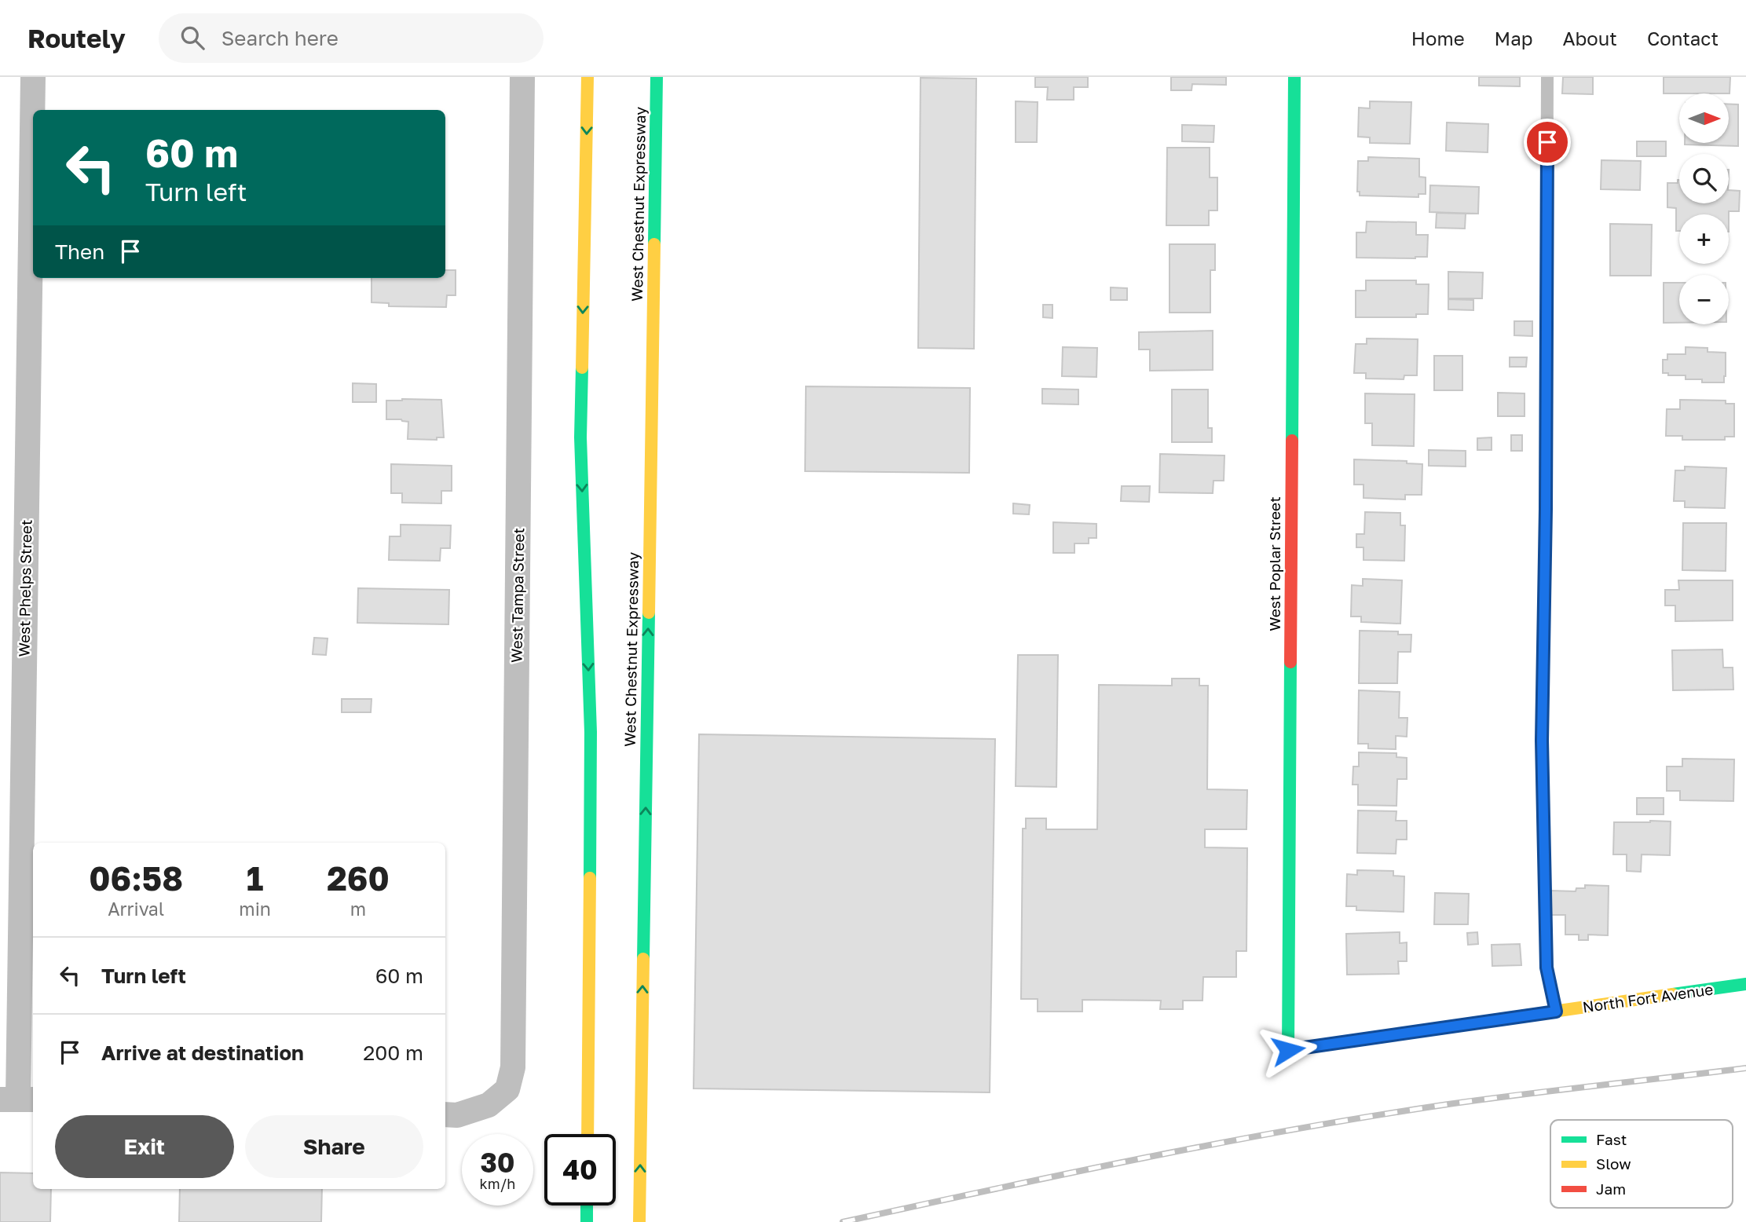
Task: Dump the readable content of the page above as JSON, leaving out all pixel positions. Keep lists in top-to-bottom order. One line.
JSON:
{"streets":{"main road":["West Chestnut Expressway","West Poplar Street","North Fort Avenue"],"street":["West Phelps Street","West Tampa Street"]},"crossings":[["West Poplar Street","North Fort Avenue"]],"legend":["Fast","Slow","Jam"],"north":"right","page":{"header":"Routely","search":"Search here","nav":["Home","Map","About","Contact"],"map_buttons":["+","−"],"turn":["60 m","Turn left"],"then":"Then","eta":["06:58","Arrival","1","min","260","m"],"list":[{"name":"Turn left","value":"60 m"},{"name":"Arrive at destination","value":"200 m"}],"buttons":["Exit","Share"],"speed":"30 km/h","limit":"40"}}
